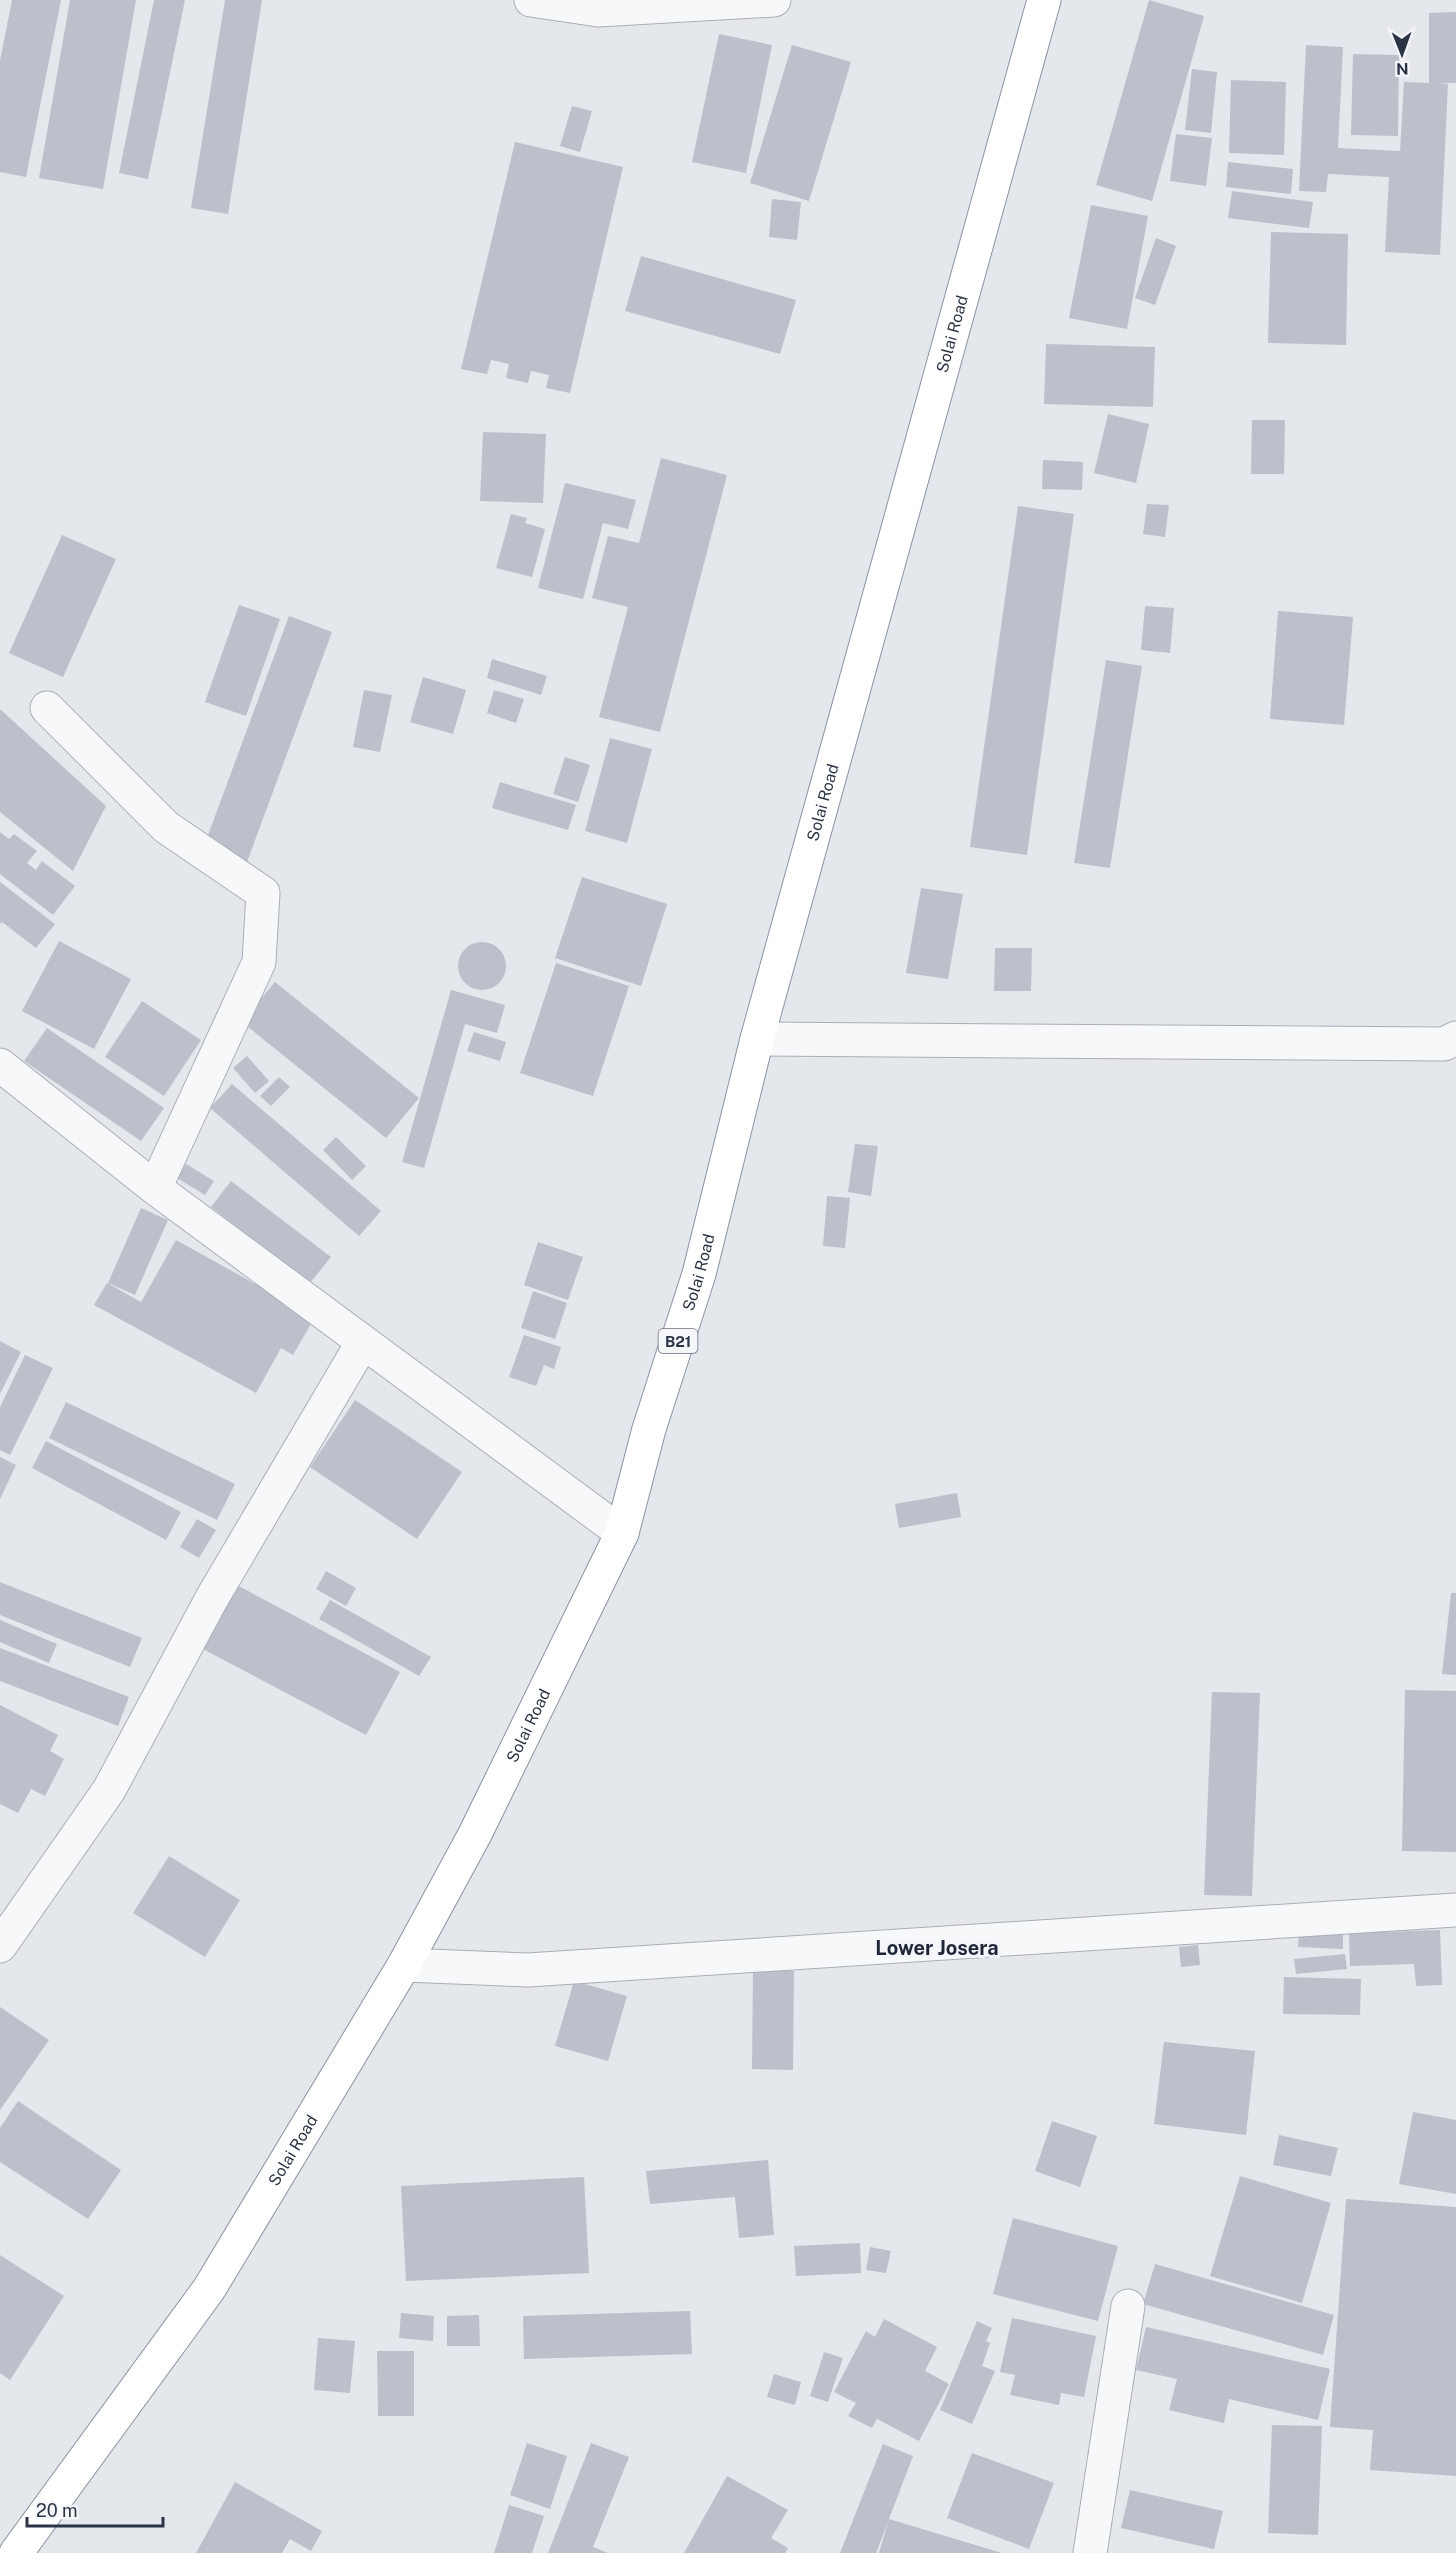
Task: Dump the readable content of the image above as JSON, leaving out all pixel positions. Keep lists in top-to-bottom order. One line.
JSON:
{"streets":{"highway":["Solai Road","B21"]},"districts":["Lower Josera"],"scale_bar":"20 m","north":"bottom"}
